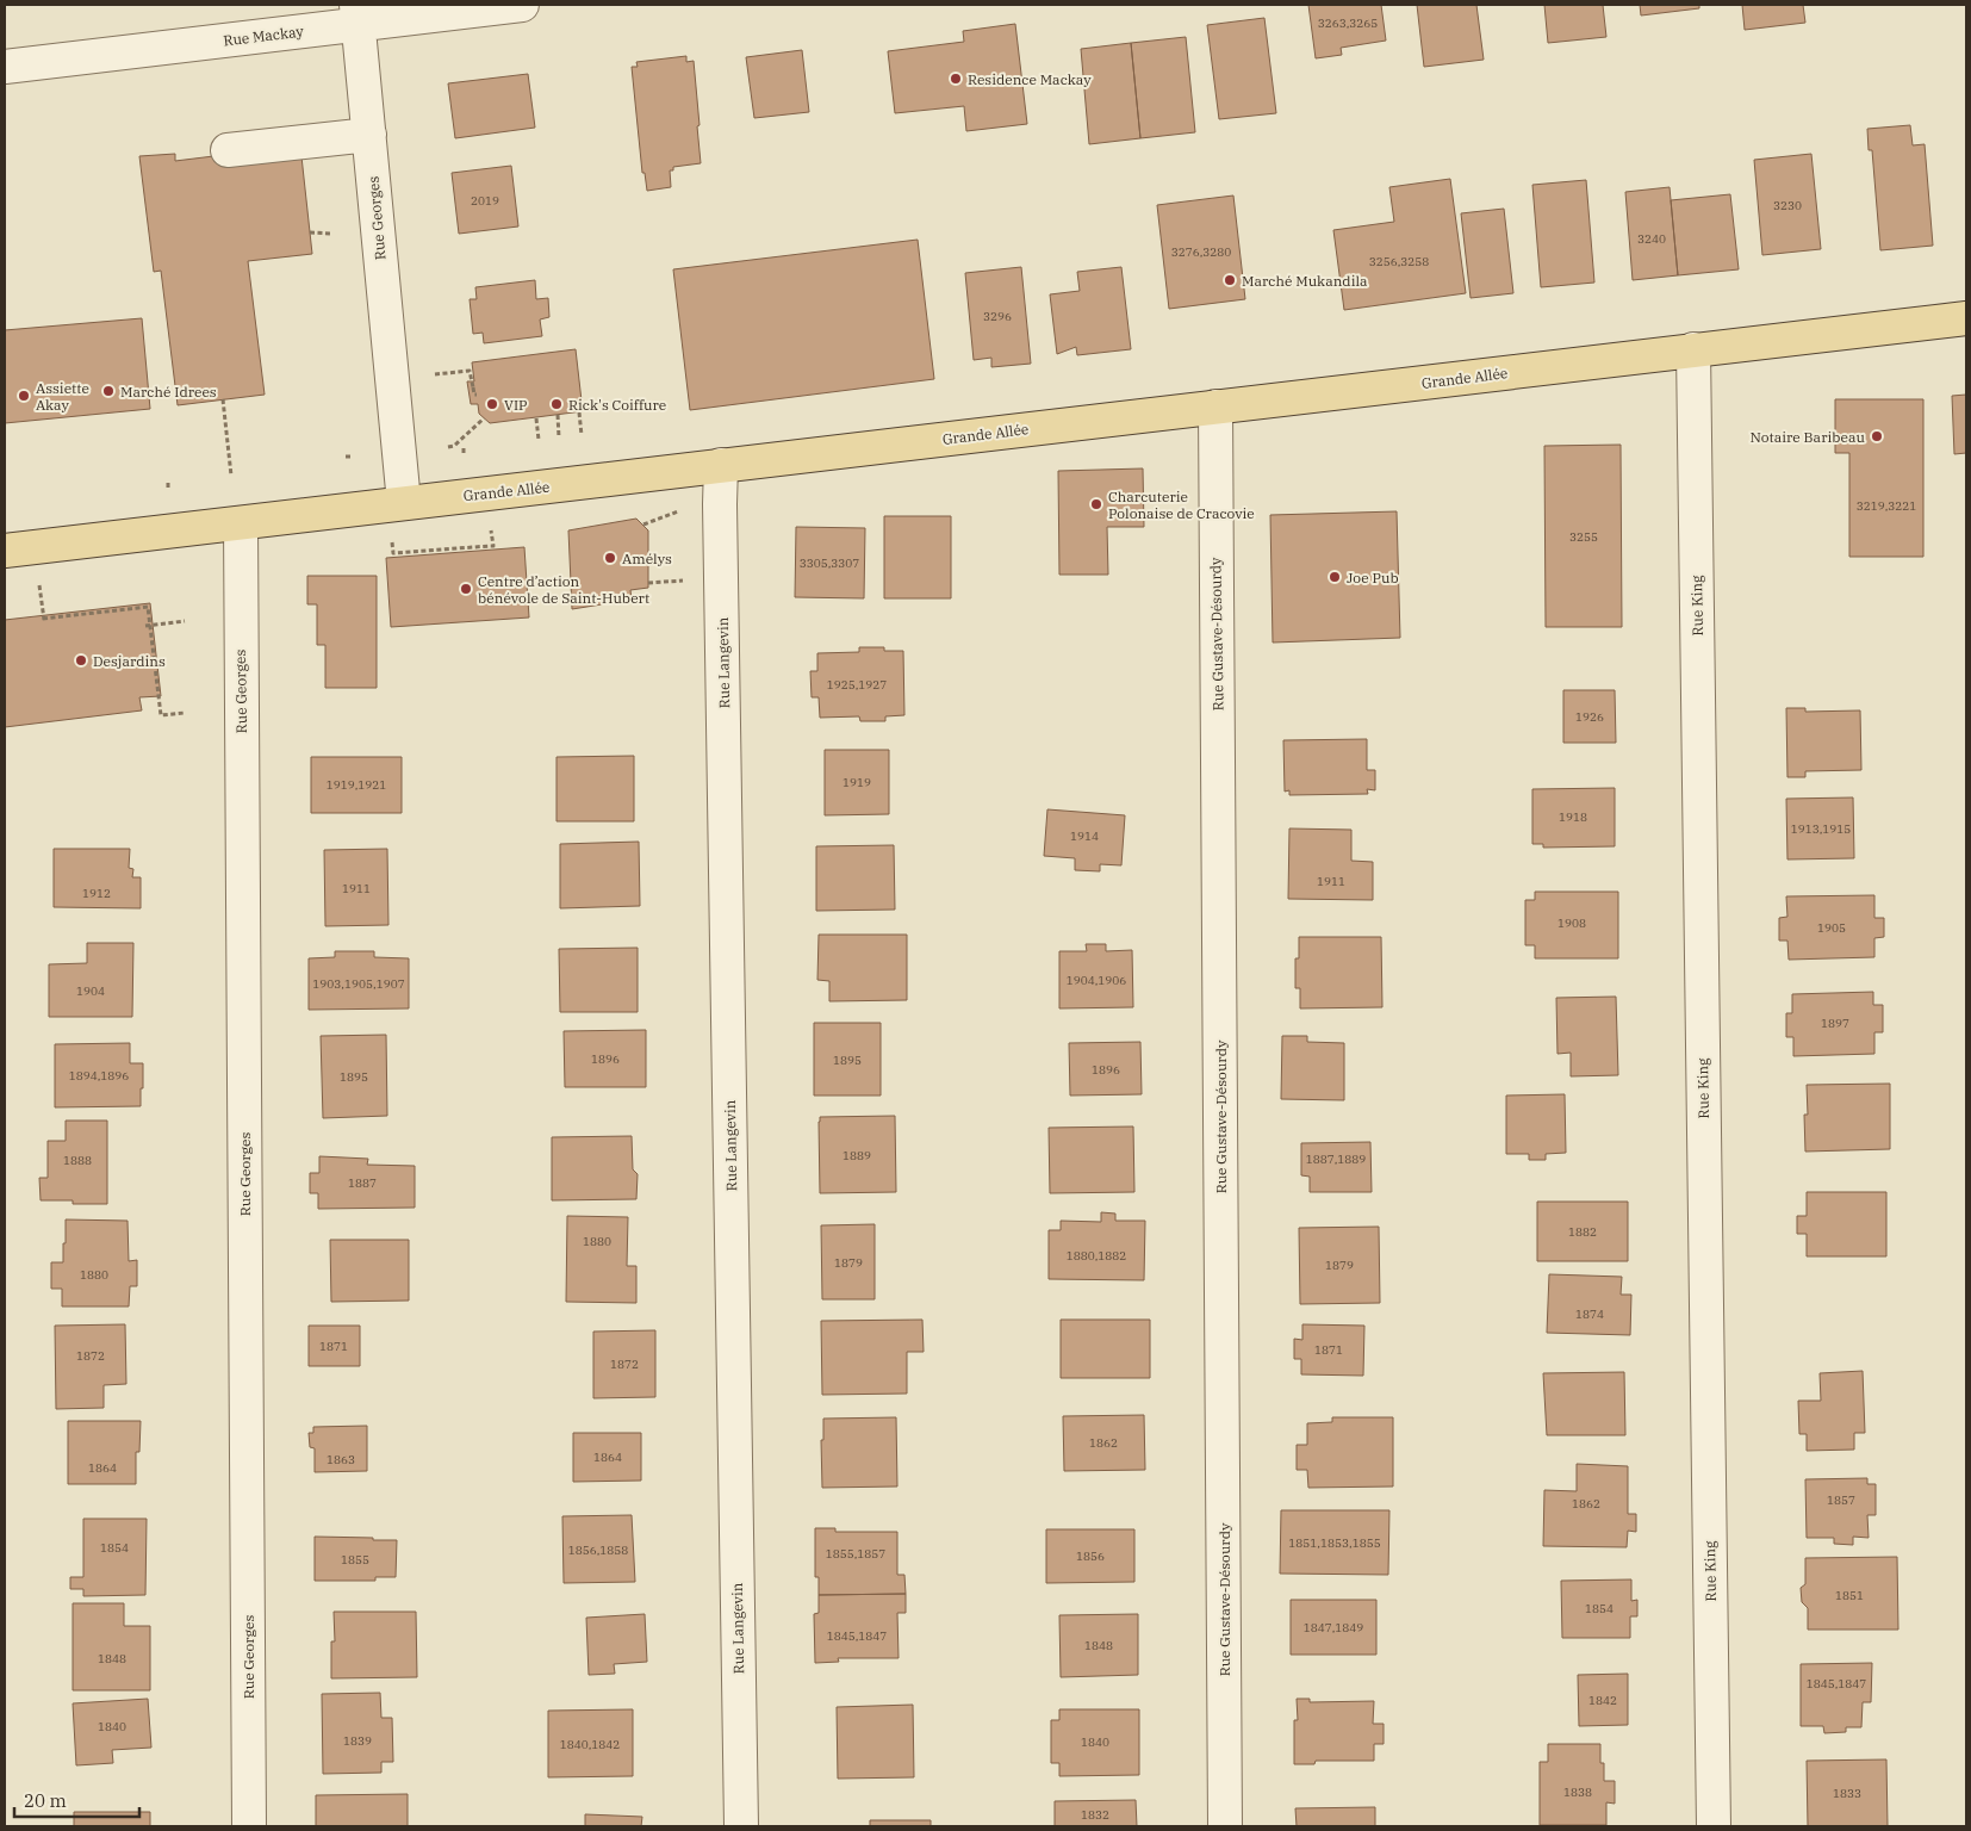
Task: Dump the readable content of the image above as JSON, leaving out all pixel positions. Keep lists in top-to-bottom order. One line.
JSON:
{"streets":{"main road":["Grande Allée"],"street":["Rue Mackay","Rue Georges","Rue King","Rue Gustave-Désourdy","Rue Langevin"]},"crossings":[["Rue Mackay","Rue Georges"],["Rue Georges","Grande Allée"],["Grande Allée","Rue King"],["Grande Allée","Rue Gustave-Désourdy"],["Grande Allée","Rue Langevin"]],"places":["Residence Mackay","Marché Mukandila","Marché Idrees","Assiette Akay","VIP","Rick's Coiffure","Notaire Baribeau","Charcuterie Polonaise de Cracovie","Amélys","Joe Pub","Centre d’action bénévole de Saint-Hubert","Desjardins"],"house_numbers":["3263,3265","2019","3230","3240","3276,3280","3256,3258","3296","3219,3221","3255","3305,3307","1925,1927","1926","1919","1919,1921","1918","1913,1915","1914","1911","1911","1912","1908","1905","1904,1906","1903,1905,1907","1904","1897","1896","1895","1896","1894,1896","1895","1889","1887,1889","1888","1887","1882","1880","1880,1882","1879","1879","1880","1874","1871","1871","1872","1872","1862","1864","1863","1864","1857","1862","1851,1853,1855","1854","1856,1858","1855,1857","1856","1855","1851","1854","1847,1849","1845,1847","1848","1848","1845,1847","1842","1840","1839","1840","1840,1842","1838","1833","1832"],"scale_bar":"20 m"}
